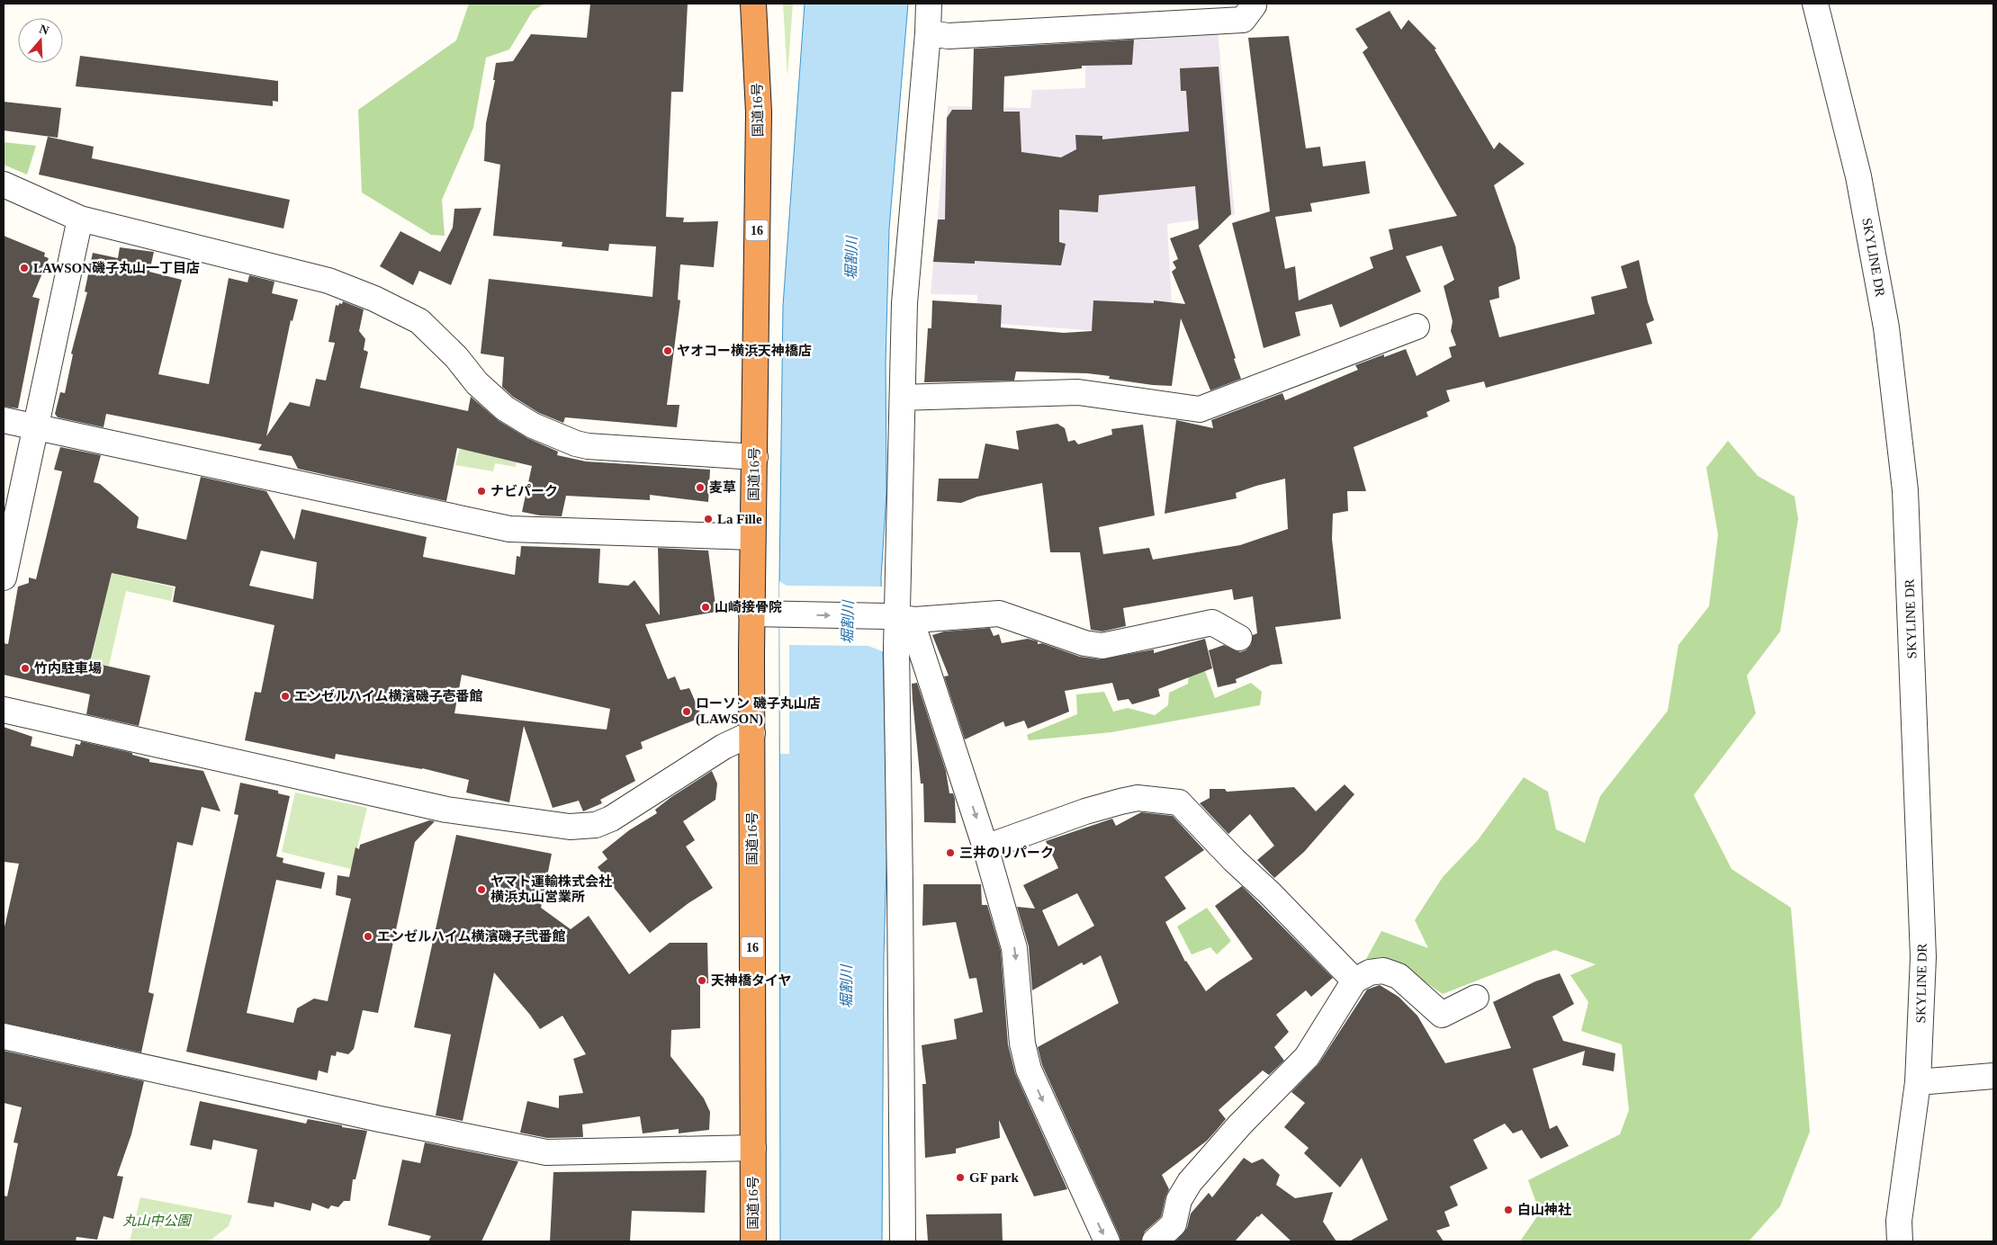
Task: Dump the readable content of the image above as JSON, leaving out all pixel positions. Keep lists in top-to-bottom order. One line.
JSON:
{"streets":{"highway":["国道16号","16"],"street":["SKYLINE DR"]},"water":["堀割川"],"parks":["丸山中公園"],"places":["LAWSON磯子丸山一丁目店","ヤオコー横浜天神橋店","麦草","ナビパーク","La Fille","山崎接骨院","竹内駐車場","エンゼルハイム横濱磯子壱番館","ローソン 磯子丸山店 (LAWSON)","三井のリパーク","ヤマト運輸株式会社 横浜丸山営業所","エンゼルハイム横濱磯子弐番館","天神橋タイヤ","GF park","白山神社"],"north":"top"}
